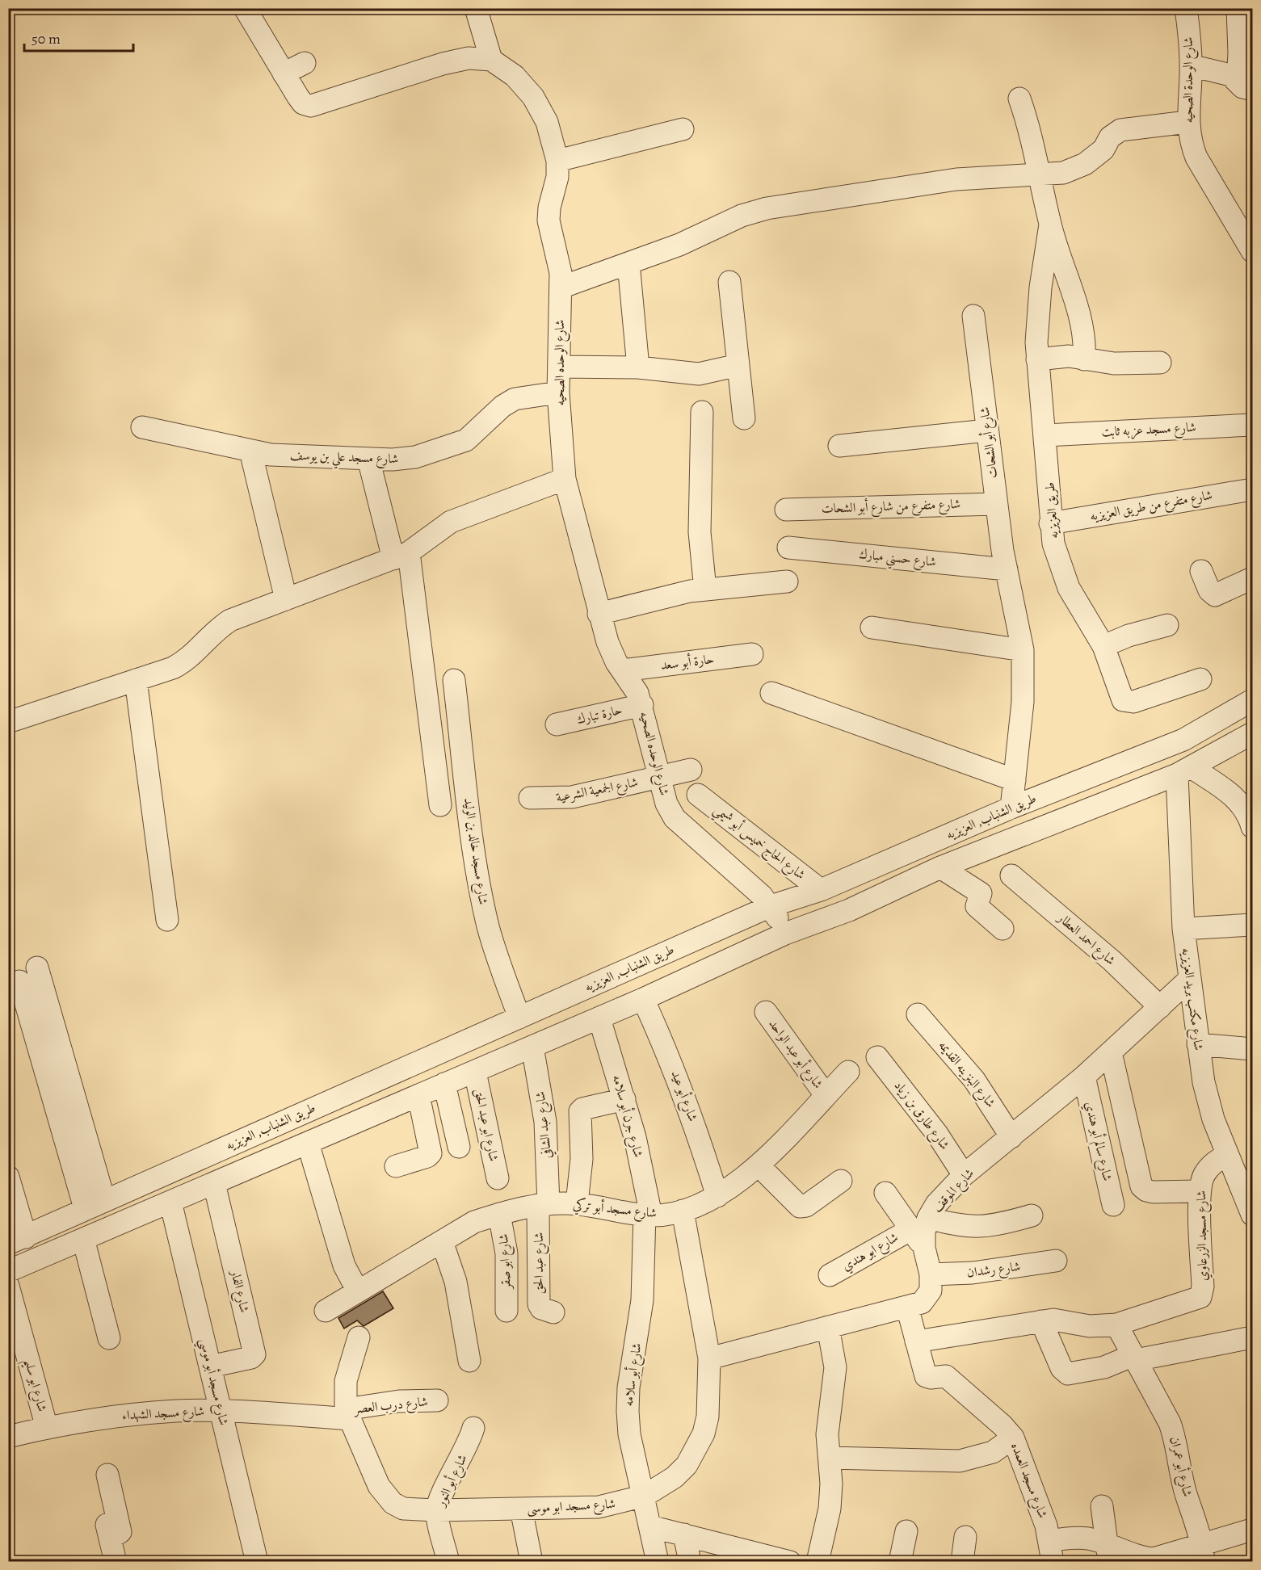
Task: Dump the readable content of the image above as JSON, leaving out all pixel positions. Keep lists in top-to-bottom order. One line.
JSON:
{"streets":{"street":["شارع الوحدة الصحيه","شارع الوحده الصحيه","شارع مسجد عزبه ثابت","شارع أبو الشحات","شارع مسجد علي بن يوسف","شارع متفرع من طريق العزيزيه","شارع متفرع من شارع أبو الشحات","طريق العزيزيه","شارع حسني مبارك","حارة أبو سعد","حارة تبارك","شارع الجمعية الشرعية","طريق الشنباب, العزيزيه","شارع الحاج خميس أبو شيمي","شارع مسجد خالد بن الوليد","شارع احمد العطار","شارع مكتب بريد العزيزيه","شارع أبو عبد الواحد","شارع البنزينه القديمه","شارع أبو عيد","شارع طارق بن زياد","شارع جرن أبو سلامه","شارع ابو عبد الحق","شارع عبد الشافي","شارع سالم أبو هندي","شارع الموقف","شارع مسجد أبو تركي","شارع مسجد الزرعاوي","شارع ابو هندي","شارع ابو صقر","شارع عبد الحق","شارع رشدان","شارع الفار","شارع أبو سلامه","شارع مسجد أبو موسي","شارع ابو سليم","شارع درب العصر","شارع مسجد الشهداء","شارع أبو عمران","شارع أبو النور","شارع مسجد العمده","شارع مسجد ابو موسى"]},"crossings":[["شارع الوحده الصحيه","شارع مسجد علي بن يوسف"],["شارع الوحده الصحيه","حارة أبو سعد"],["شارع الوحده الصحيه","حارة تبارك"],["شارع الوحده الصحيه","شارع الجمعية الشرعية"],["شارع الوحده الصحيه","طريق الشنباب, العزيزيه"],["شارع مسجد عزبه ثابت","طريق العزيزيه"],["شارع أبو الشحات","شارع متفرع من شارع أبو الشحات"],["شارع أبو الشحات","شارع حسني مبارك"],["شارع أبو الشحات","طريق الشنباب, العزيزيه"],["شارع متفرع من طريق العزيزيه","طريق العزيزيه"],["طريق الشنباب, العزيزيه","شارع الحاج خميس أبو شيمي"],["طريق الشنباب, العزيزيه","شارع مسجد خالد بن الوليد"],["طريق الشنباب, العزيزيه","شارع مكتب بريد العزيزيه"],["طريق الشنباب, العزيزيه","شارع أبو عيد"],["طريق الشنباب, العزيزيه","شارع جرن أبو سلامه"],["طريق الشنباب, العزيزيه","شارع ابو عبد الحق"],["طريق الشنباب, العزيزيه","شارع عبد الشافي"],["طريق الشنباب, العزيزيه","شارع الفار"],["طريق الشنباب, العزيزيه","شارع مسجد أبو موسي"],["شارع احمد العطار","شارع الموقف"],["شارع مكتب بريد العزيزيه","شارع الموقف"],["شارع مكتب بريد العزيزيه","شارع مسجد الزرعاوي"],["شارع أبو عبد الواحد","شارع مسجد أبو تركي"],["شارع البنزينه القديمه","شارع الموقف"],["شارع أبو عيد","شارع مسجد أبو تركي"],["شارع طارق بن زياد","شارع الموقف"],["شارع جرن أبو سلامه","شارع مسجد أبو تركي"],["شارع جرن أبو سلامه","شارع أبو سلامه"],["شارع عبد الشافي","شارع مسجد أبو تركي"],["شارع عبد الشافي","شارع عبد الحق"],["شارع سالم أبو هندي","شارع الموقف"],["شارع الموقف","شارع ابو هندي"],["شارع الموقف","شارع رشدان"],["شارع الموقف","شارع مسجد العمده"],["شارع الموقف","شارع مسجد ابو موسى"],["شارع مسجد أبو تركي","شارع ابو صقر"],["شارع مسجد أبو تركي","شارع عبد الحق"],["شارع مسجد أبو تركي","شارع أبو سلامه"],["شارع مسجد أبو تركي","شارع مسجد ابو موسى"],["شارع مسجد الزرعاوي","شارع أبو عمران"],["شارع مسجد الزرعاوي","شارع مسجد العمده"],["شارع الفار","شارع مسجد أبو موسي"],["شارع أبو سلامه","شارع مسجد ابو موسى"],["شارع مسجد أبو موسي","شارع مسجد الشهداء"],["شارع ابو سليم","شارع مسجد الشهداء"],["شارع درب العصر","شارع مسجد الشهداء"],["شارع درب العصر","شارع مسجد ابو موسى"],["شارع مسجد الشهداء","شارع مسجد ابو موسى"],["شارع أبو النور","شارع مسجد ابو موسى"]],"scale_bar":"50 m"}
